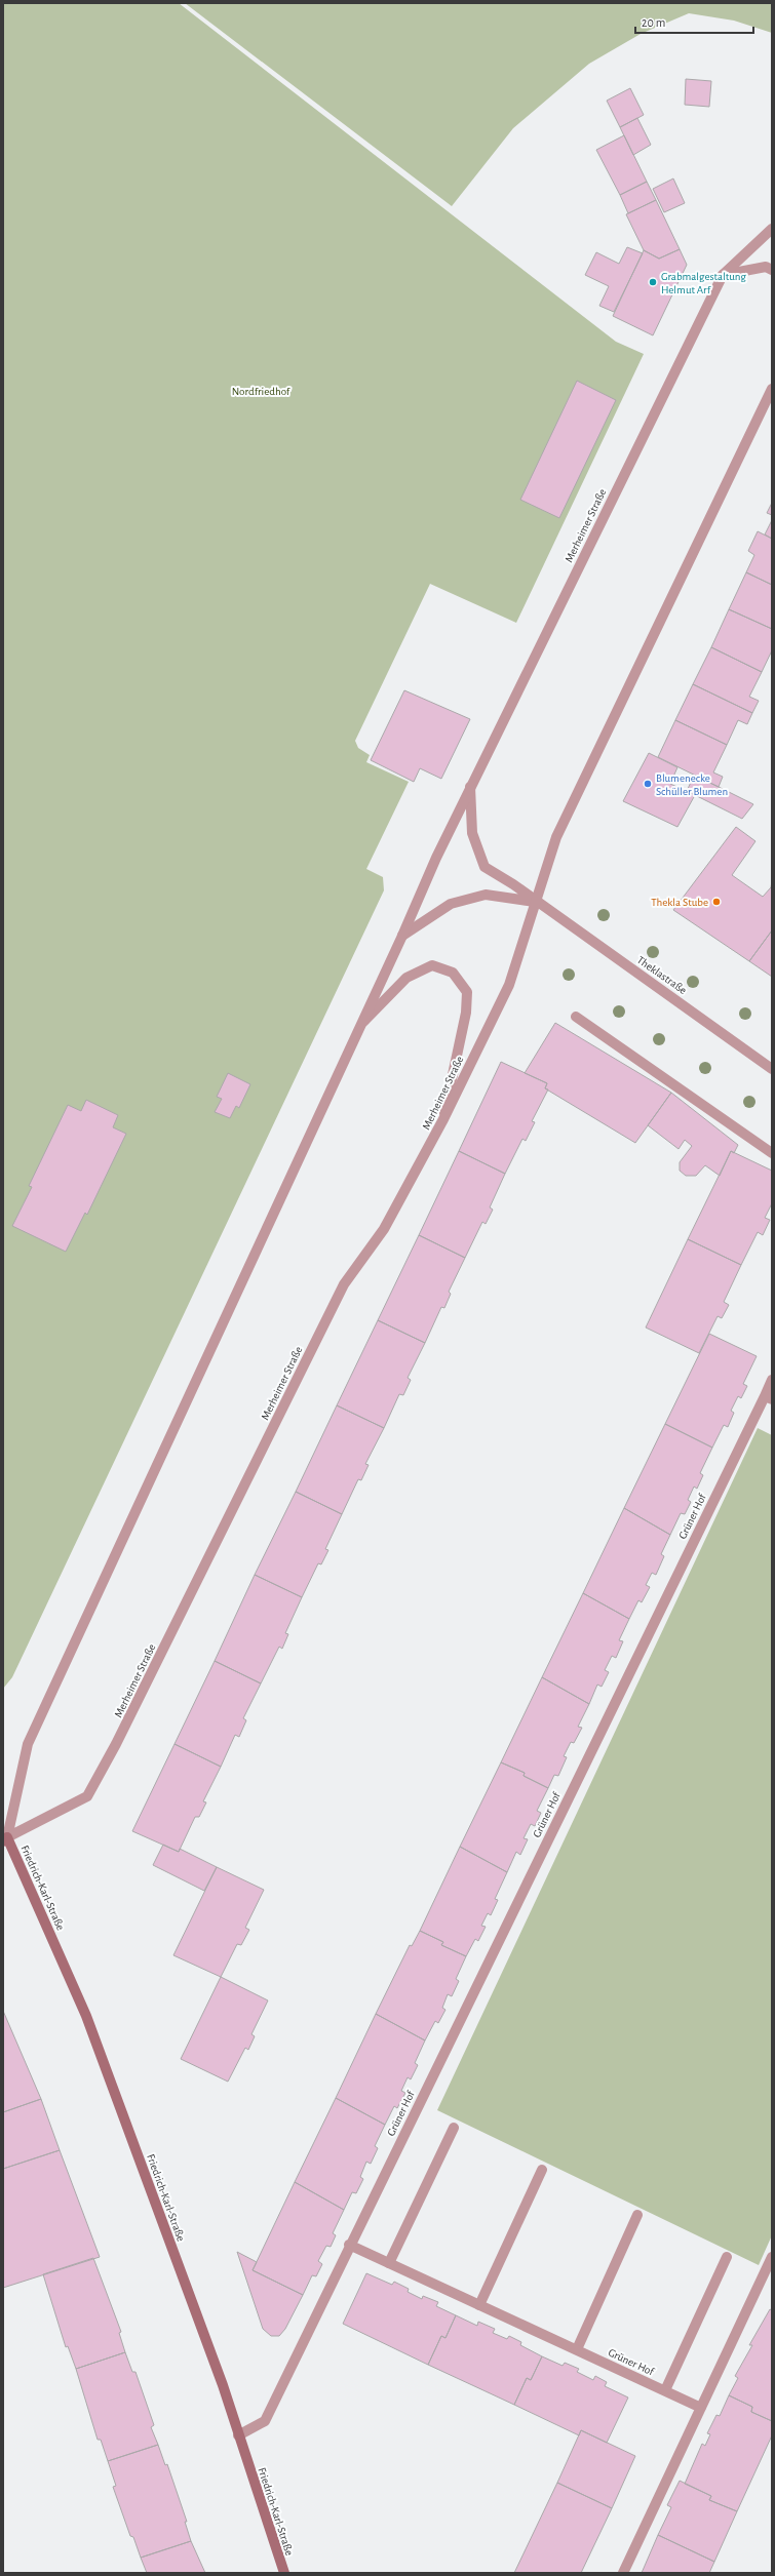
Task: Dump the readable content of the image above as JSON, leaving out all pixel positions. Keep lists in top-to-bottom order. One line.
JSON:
{"streets":{"main road":["Friedrich-Karl-Straße"],"street":["Merheimer Straße","Theklastraße","Grüner Hof"]},"crossings":[["Merheimer Straße","Theklastraße"],["Merheimer Straße","Friedrich-Karl-Straße"],["Grüner Hof","Friedrich-Karl-Straße"]],"parks":["Nordfriedhof"],"places":["Grabmalgestaltung Helmut Arf","Blumenecke Schüller Blumen","Thekla Stube"],"scale_bar":"20 m"}
